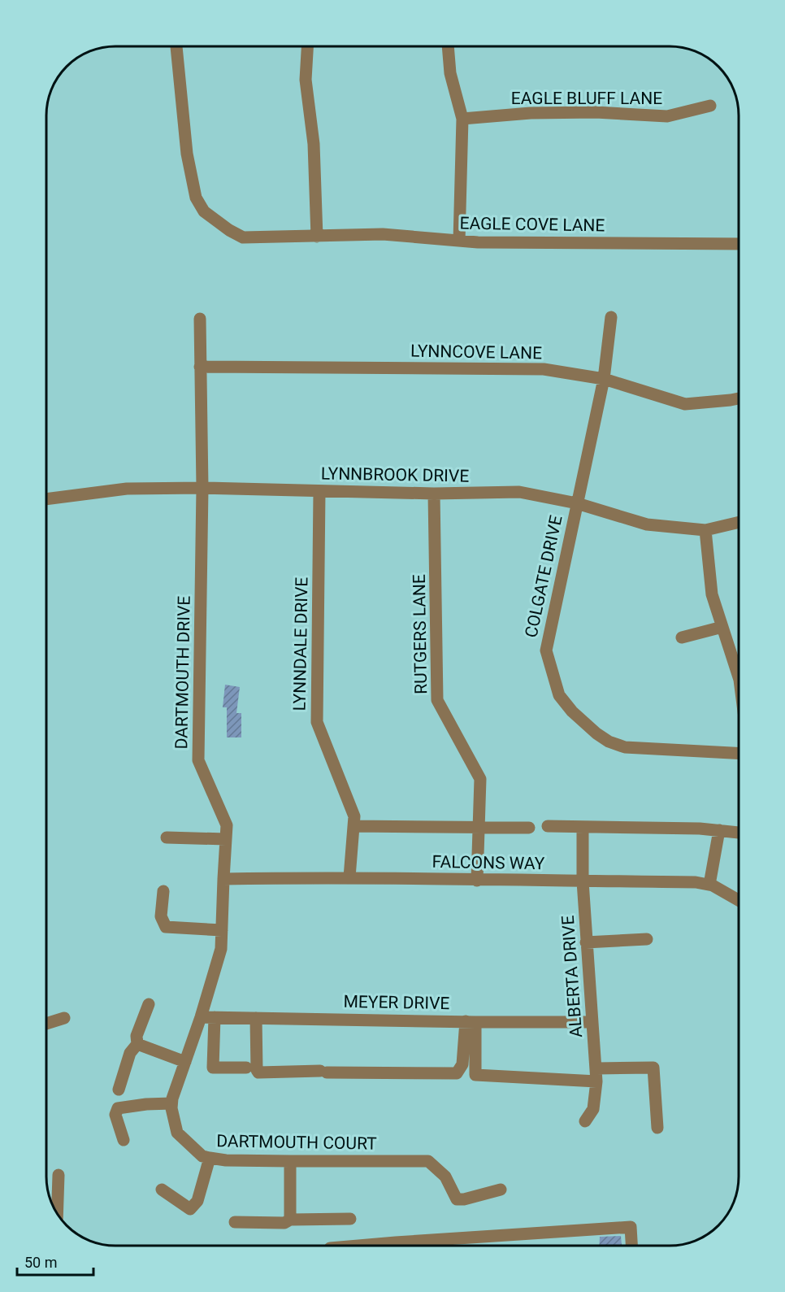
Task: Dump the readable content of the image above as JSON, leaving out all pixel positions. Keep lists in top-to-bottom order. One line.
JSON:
{"streets":{"street":["EAGLE BLUFF LANE","EAGLE COVE LANE","LYNNCOVE LANE","LYNNBROOK DRIVE","COLGATE DRIVE","RUTGERS LANE","LYNNDALE DRIVE","DARTMOUTH DRIVE","FALCONS WAY","ALBERTA DRIVE","MEYER DRIVE","DARTMOUTH COURT"]},"crossings":[["LYNNCOVE LANE","COLGATE DRIVE"],["LYNNCOVE LANE","DARTMOUTH DRIVE"],["LYNNBROOK DRIVE","COLGATE DRIVE"],["LYNNBROOK DRIVE","RUTGERS LANE"],["LYNNBROOK DRIVE","LYNNDALE DRIVE"],["LYNNBROOK DRIVE","DARTMOUTH DRIVE"],["RUTGERS LANE","FALCONS WAY"],["LYNNDALE DRIVE","FALCONS WAY"],["DARTMOUTH DRIVE","FALCONS WAY"],["DARTMOUTH DRIVE","MEYER DRIVE"],["DARTMOUTH DRIVE","DARTMOUTH COURT"],["FALCONS WAY","ALBERTA DRIVE"],["ALBERTA DRIVE","MEYER DRIVE"],["MEYER DRIVE","DARTMOUTH COURT"]],"scale_bar":"50 m"}
